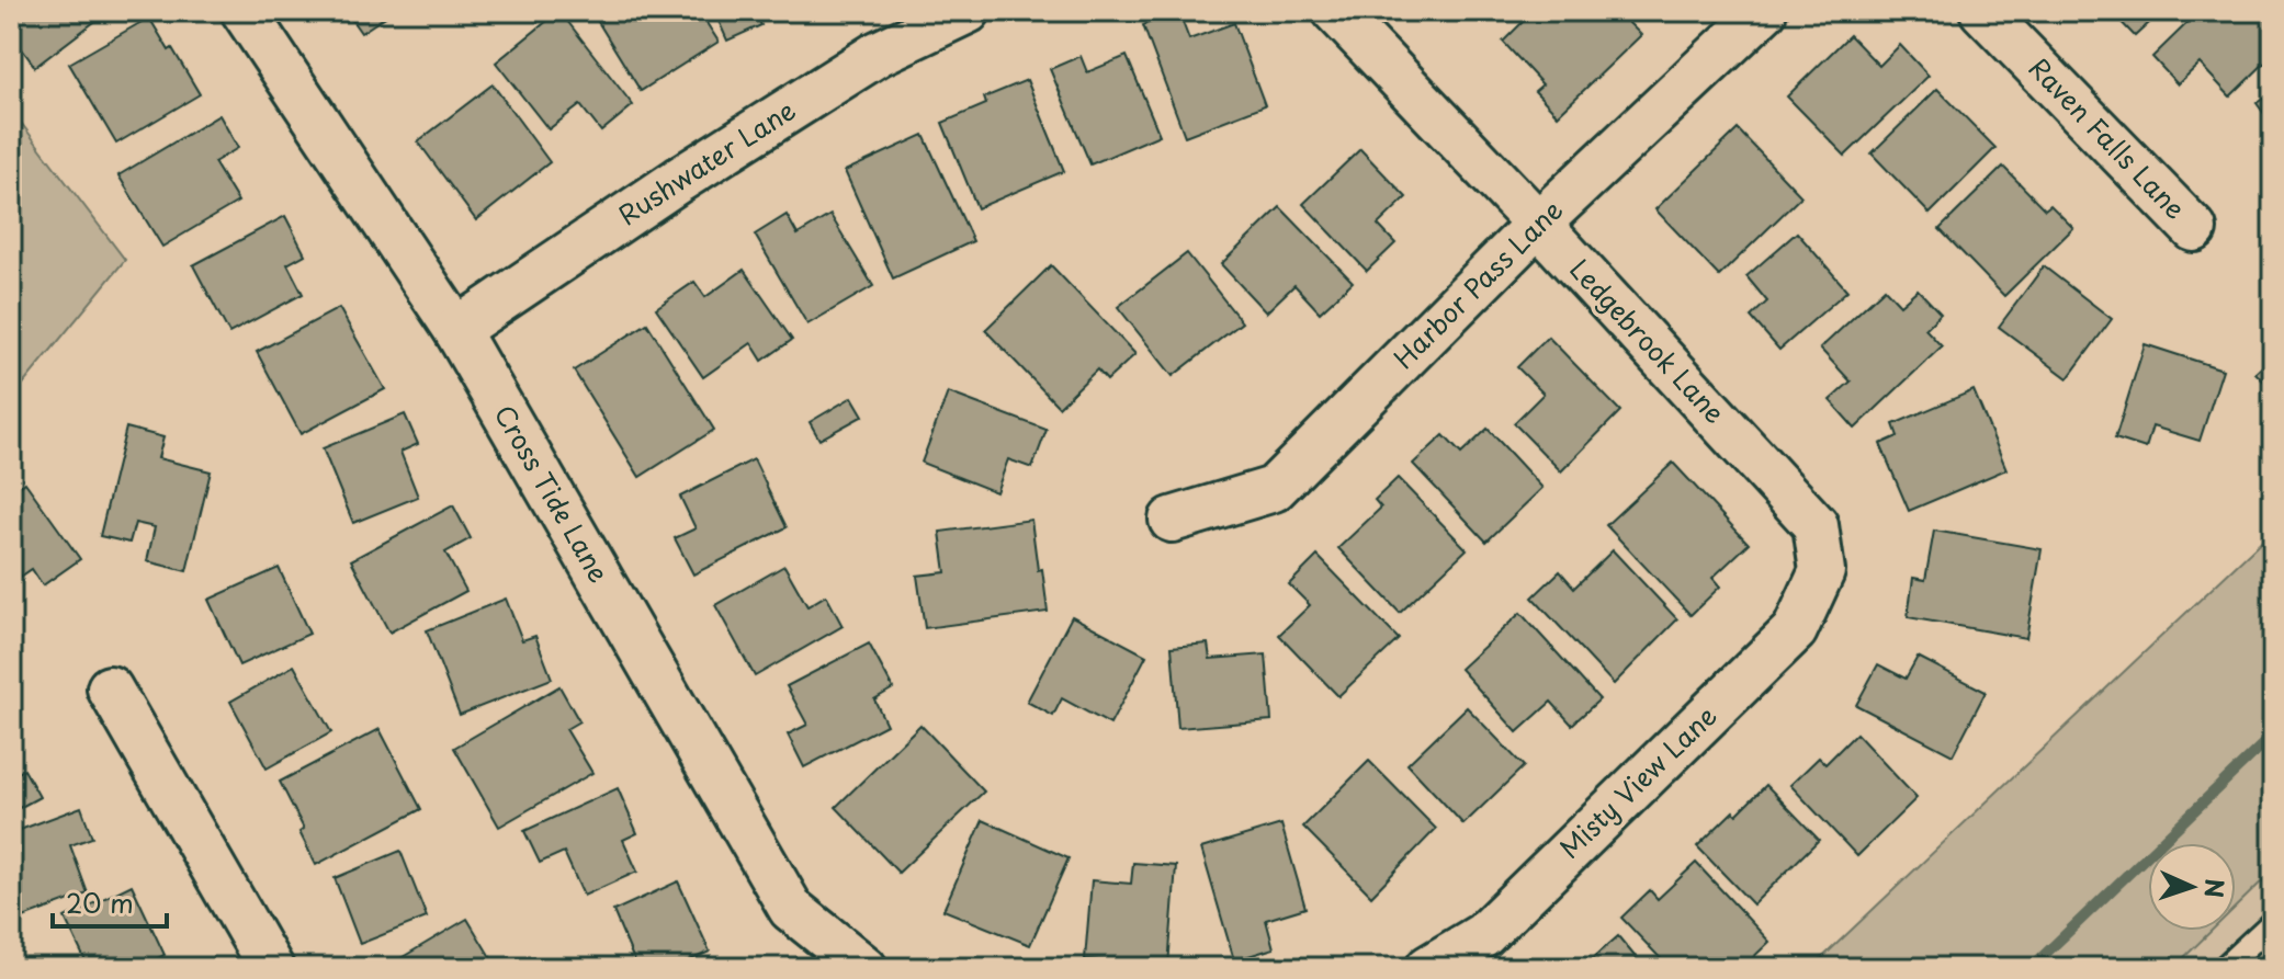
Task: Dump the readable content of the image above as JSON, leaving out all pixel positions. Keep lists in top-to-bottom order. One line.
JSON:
{"streets":{"street":["Raven Falls Lane","Rushwater Lane","Harbor Pass Lane","Ledgebrook Lane","Cross Tide Lane","Misty View Lane"]},"crossings":[["Rushwater Lane","Cross Tide Lane"],["Harbor Pass Lane","Ledgebrook Lane"],["Ledgebrook Lane","Misty View Lane"]],"scale_bar":"20 m","north":"right"}
